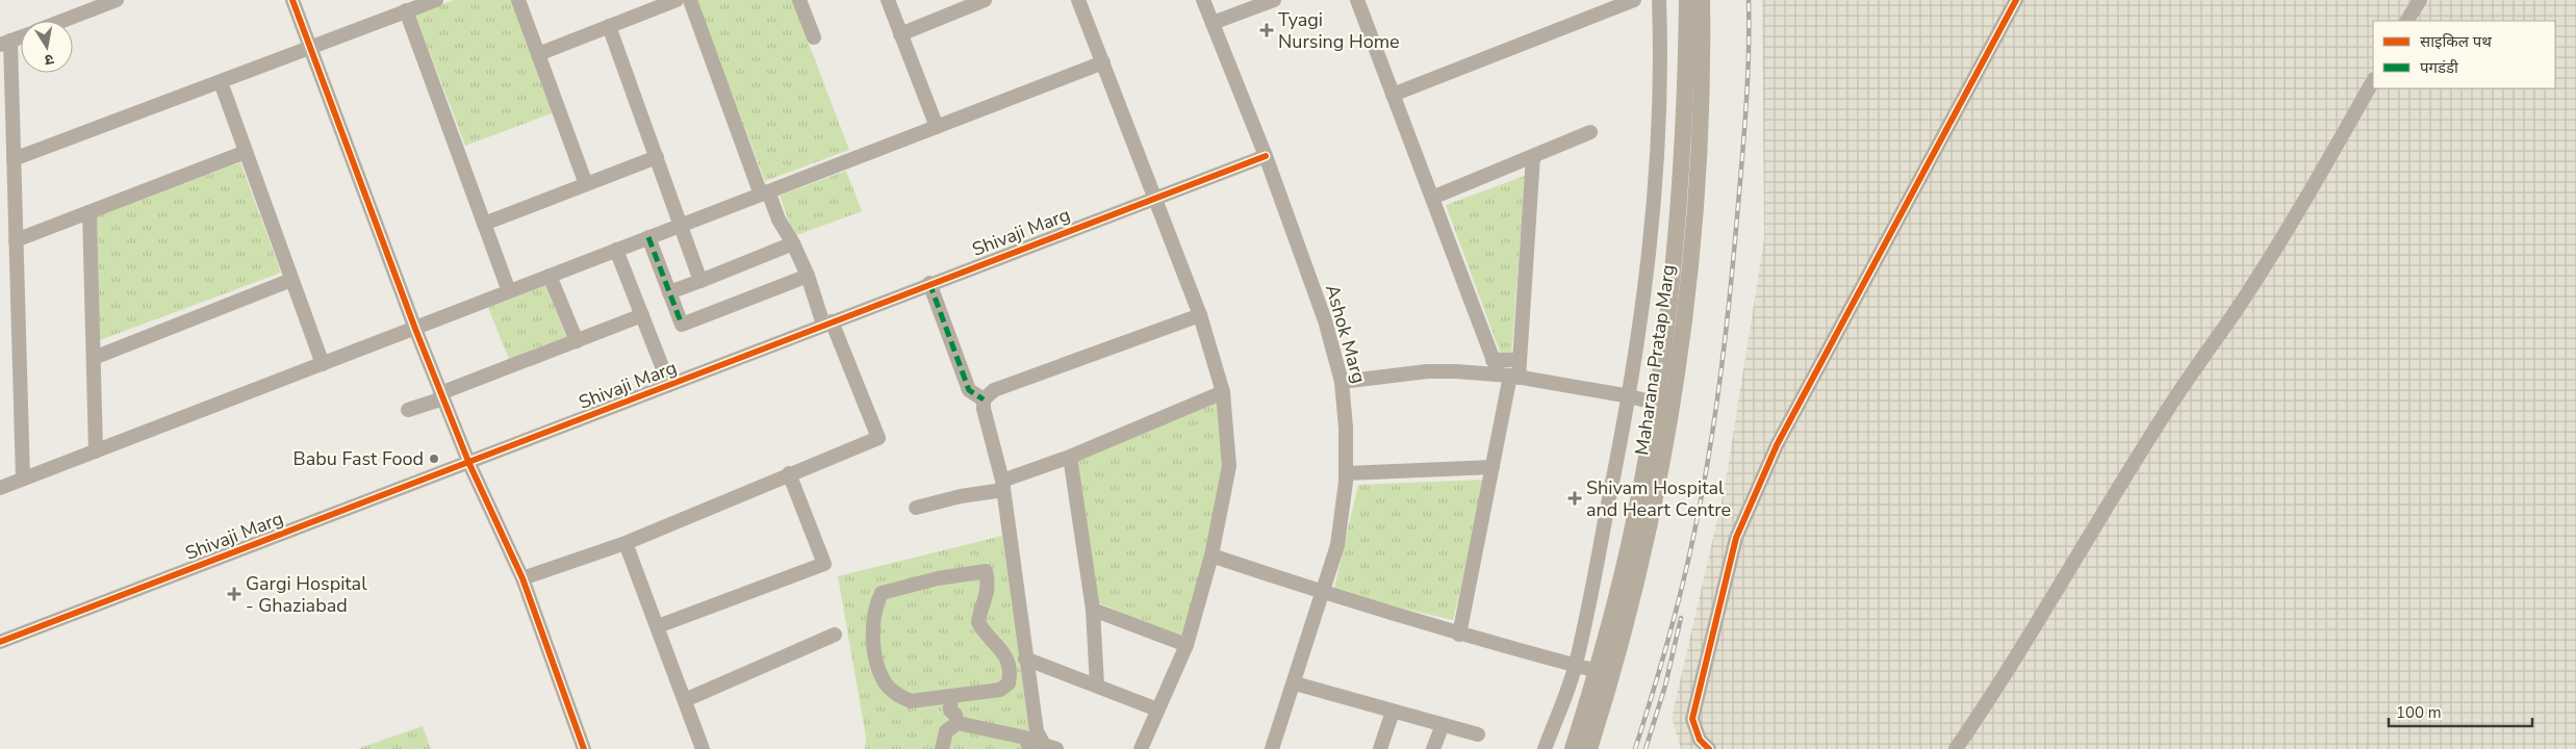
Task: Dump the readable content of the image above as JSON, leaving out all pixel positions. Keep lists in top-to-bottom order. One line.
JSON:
{"streets":{"main road":["Maharana Pratap Marg"],"street":["Shivaji Marg","Ashok Marg"]},"crossings":[["Shivaji Marg","Ashok Marg"]],"places":{"health":["Tyagi Nursing Home","Shivam Hospital and Heart Centre","Gargi Hospital - Ghaziabad"],"other":["Babu Fast Food"]},"legend":["साइकिल पथ","पगडंडी"],"scale_bar":"100 m","north":"bottom"}
